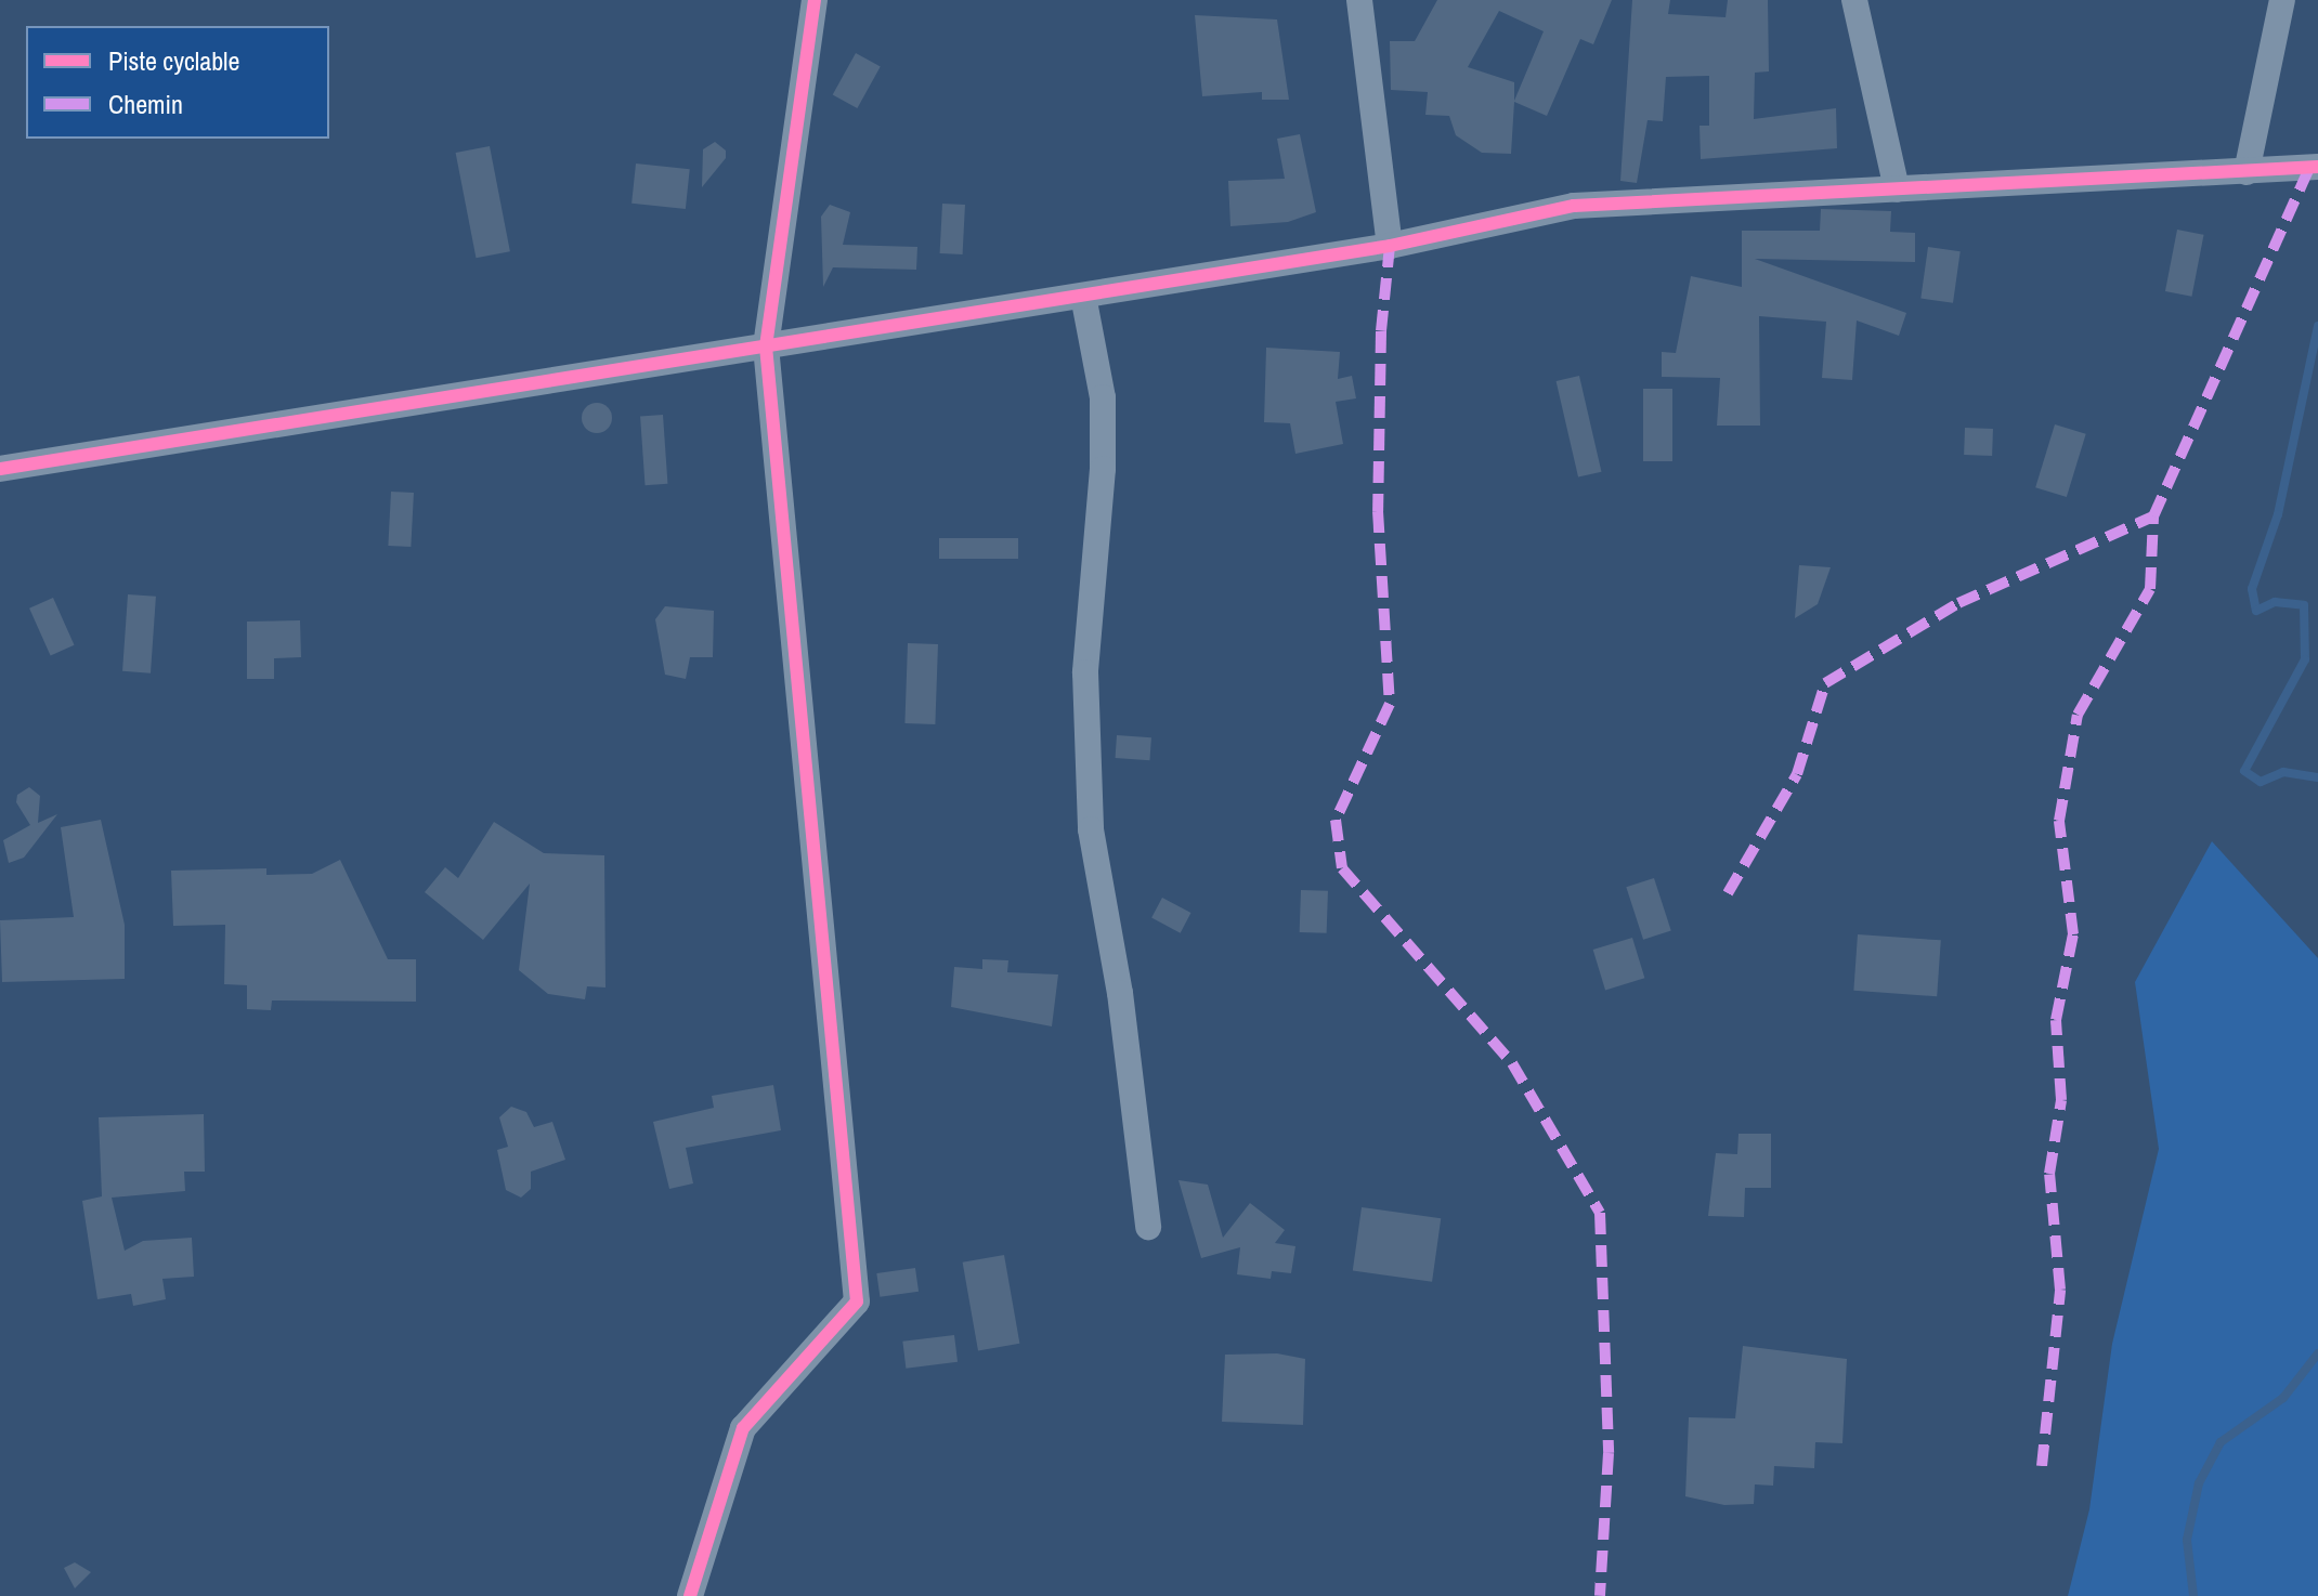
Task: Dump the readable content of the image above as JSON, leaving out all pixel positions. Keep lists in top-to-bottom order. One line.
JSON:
{"legend":["Piste cyclable","Chemin"]}
